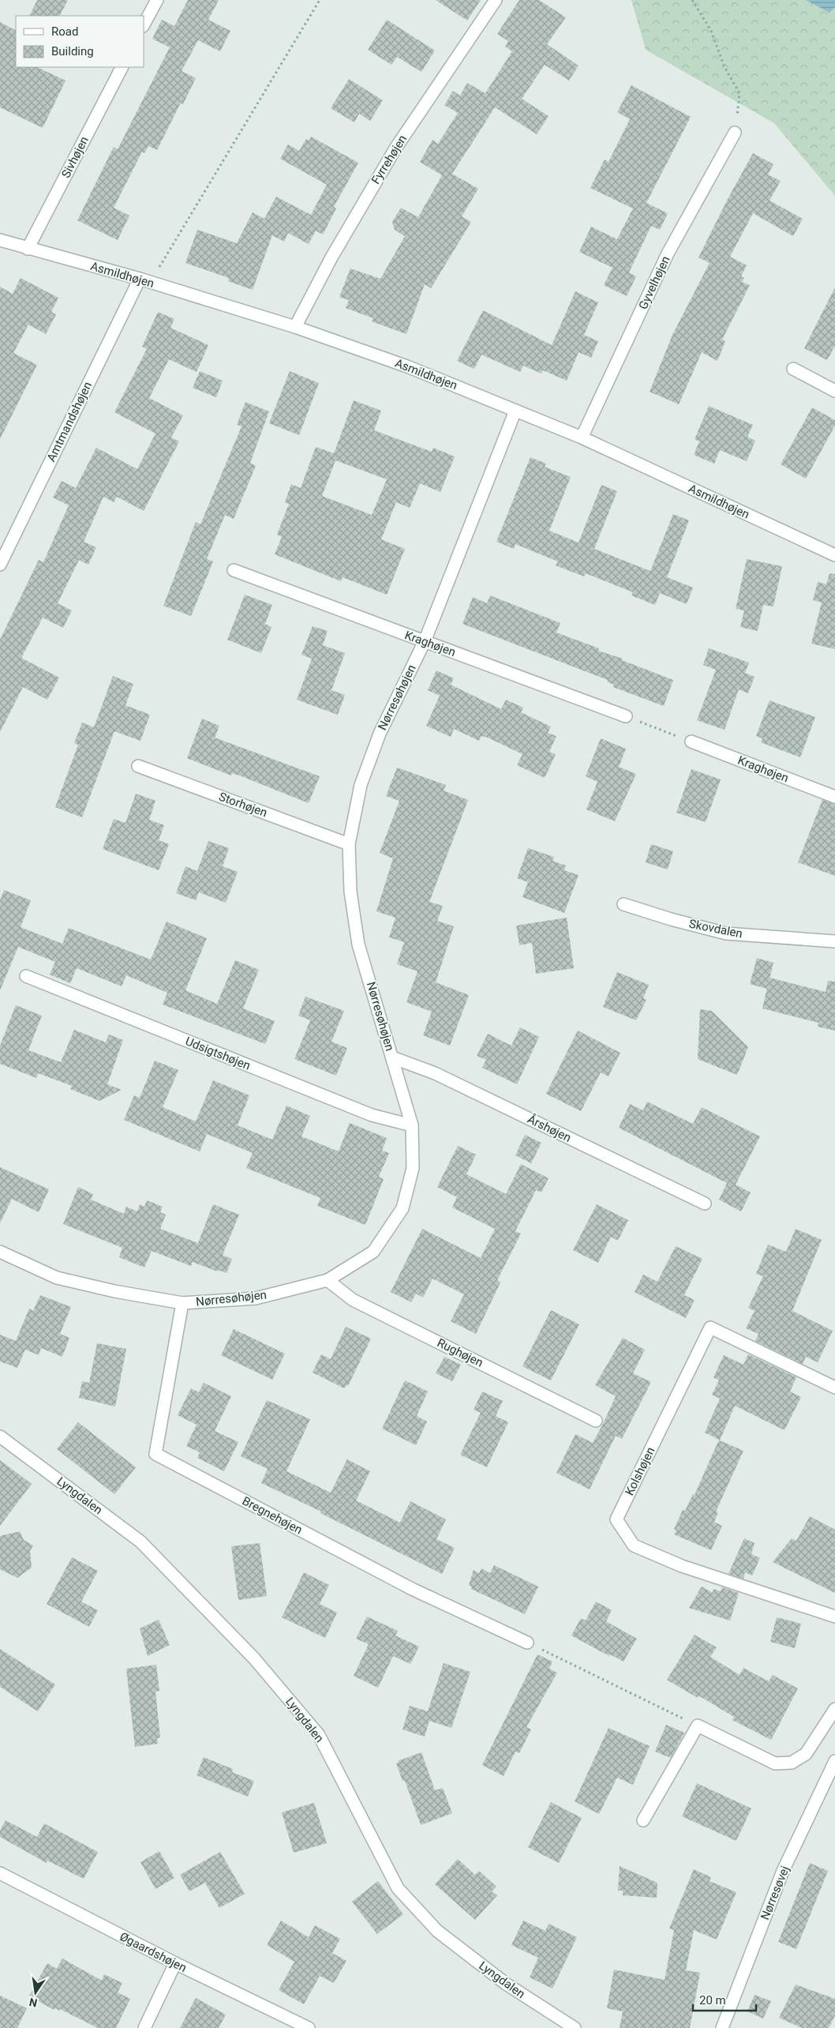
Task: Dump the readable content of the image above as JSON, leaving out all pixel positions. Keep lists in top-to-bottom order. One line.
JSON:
{"streets":{"street":["Sivhøjen","Fyrrehøjen","Asmildhøjen","Gyvelhøjen","Amtmandshøjen","Kraghøjen","Nørresøhøjen","Storhøjen","Skovdalen","Udsigtshøjen","Årshøjen","Rughøjen","Kolshøjen","Lyngdalen","Bregnehøjen","Nørresøvej","Øgaardshøjen"]},"crossings":[["Sivhøjen","Asmildhøjen"],["Fyrrehøjen","Asmildhøjen"],["Asmildhøjen","Gyvelhøjen"],["Asmildhøjen","Amtmandshøjen"],["Asmildhøjen","Nørresøhøjen"],["Kraghøjen","Nørresøhøjen"],["Nørresøhøjen","Storhøjen"],["Nørresøhøjen","Udsigtshøjen"],["Nørresøhøjen","Årshøjen"],["Nørresøhøjen","Rughøjen"],["Nørresøhøjen","Bregnehøjen"]],"legend":["Road","Building"],"scale_bar":"20 m","north":"bottom"}
